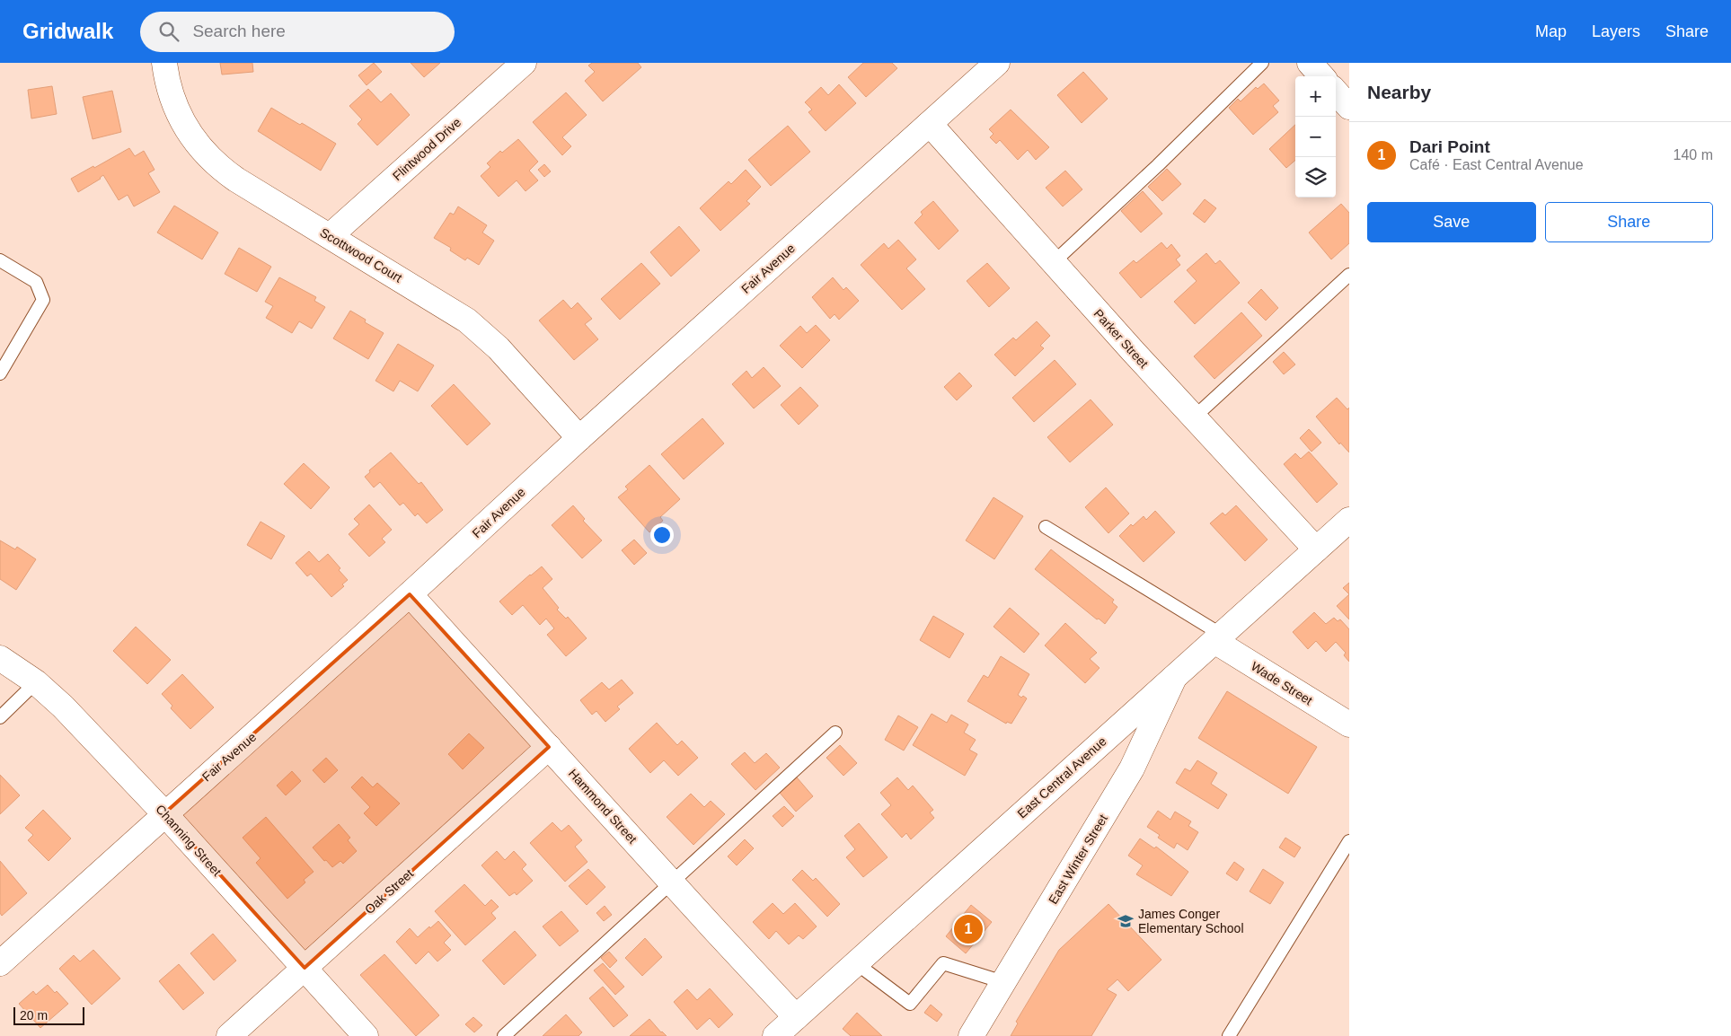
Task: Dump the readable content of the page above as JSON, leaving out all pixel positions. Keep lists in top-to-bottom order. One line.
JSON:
{"streets":{"street":["Flintwood Drive","Scottwood Court","Fair Avenue","Parker Street","Wade Street","East Central Avenue","Hammond Street","Channing Street","East Winter Street","Oak Street"]},"crossings":[["Flintwood Drive","Scottwood Court"],["Scottwood Court","Fair Avenue"],["Fair Avenue","Parker Street"],["Fair Avenue","Hammond Street"],["Fair Avenue","Channing Street"],["Parker Street","East Central Avenue"],["Wade Street","East Central Avenue"],["East Central Avenue","Hammond Street"],["East Central Avenue","East Winter Street"],["Hammond Street","Oak Street"],["Channing Street","Oak Street"]],"places":{"school or university":["James Conger Elementary School"]},"scale_bar":"20 m","page":{"header":"Gridwalk","search":"Search here","nav":["Map","Layers","Share"],"heading":"Nearby","map_buttons":["+","−"],"list":[{"mark":"1","name":"Dari Point","note":"Café · East Central Avenue","value":"140 m"}],"buttons":["Save","Share"],"pins":"1","scale":"20 m"}}
